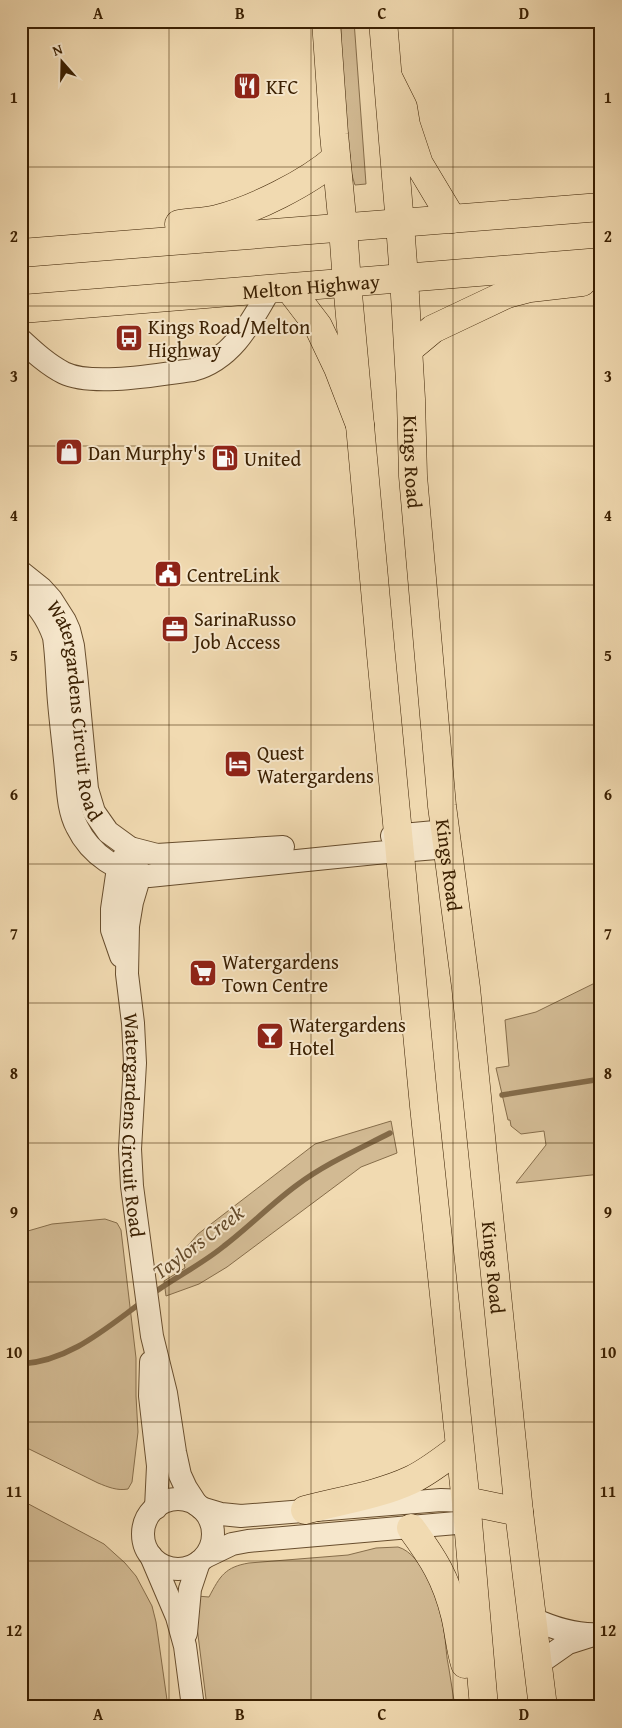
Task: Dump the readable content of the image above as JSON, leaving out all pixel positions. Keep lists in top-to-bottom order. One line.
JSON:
{"streets":{"main road":["Melton Highway","Kings Road"],"street":["Watergardens Circuit Road"]},"crossings":[["Melton Highway","Kings Road"]],"water":["Taylors Creek"],"places":{"restaurant":["KFC"],"bus stop":["Kings Road/Melton Highway"],"shop":["Dan Murphy's"],"fuel station":["United"],"public building":["CentreLink"],"office":["SarinaRusso Job Access"],"hotel":["Quest Watergardens"],"supermarket":["Watergardens Town Centre"],"bar":["Watergardens Hotel"]},"north":"top","grid":{"columns":["A","B","C","D"],"rows":["1","2","3","4","5","6","7","8","9","10","11","12"]}}
